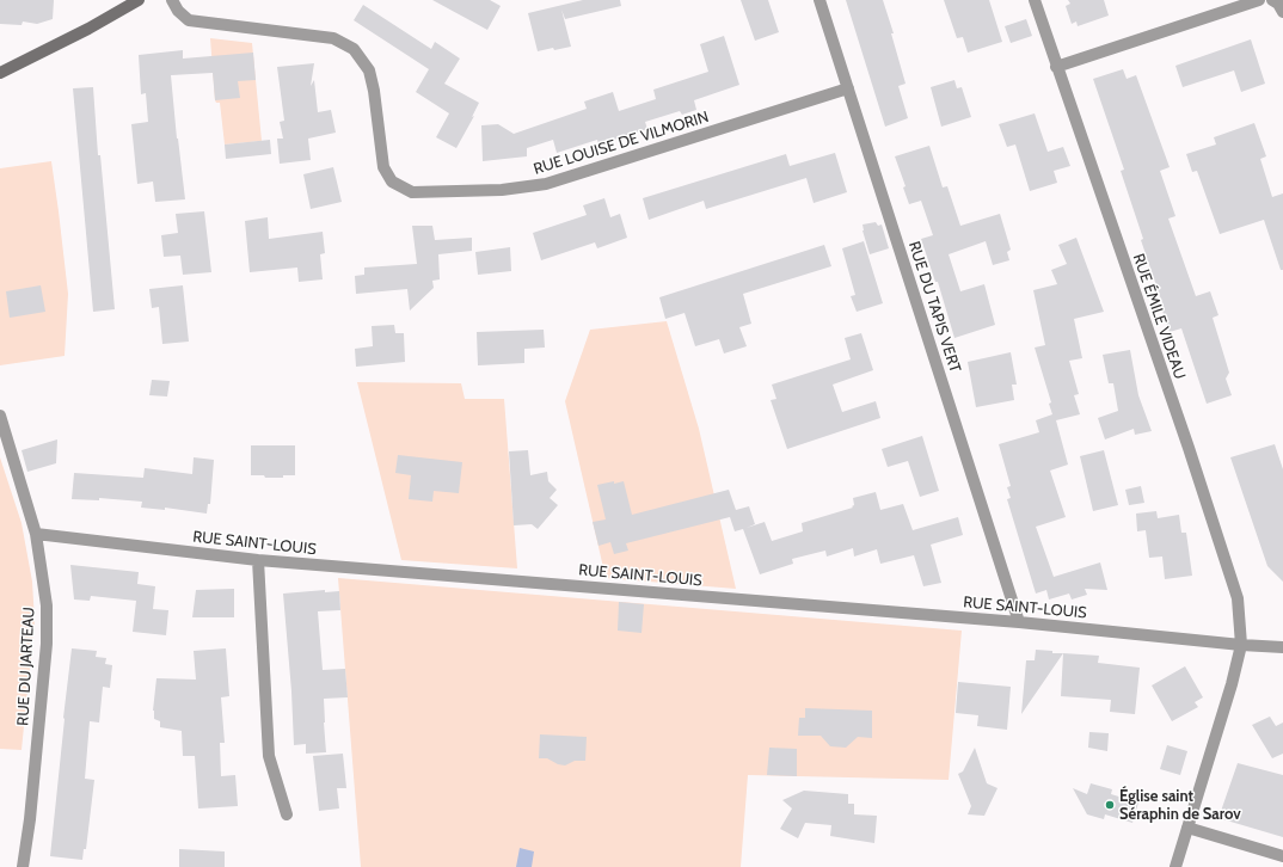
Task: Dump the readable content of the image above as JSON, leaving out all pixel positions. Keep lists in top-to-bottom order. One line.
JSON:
{"streets":{"street":["RUE LOUISE DE VILMORIN","RUE DU TAPIS VERT","RUE ÉMILE VIDEAU","RUE SAINT-LOUIS","RUE DU JARTEAU"]},"crossings":[["RUE LOUISE DE VILMORIN","RUE DU TAPIS VERT"],["RUE DU TAPIS VERT","RUE SAINT-LOUIS"],["RUE ÉMILE VIDEAU","RUE SAINT-LOUIS"],["RUE SAINT-LOUIS","RUE DU JARTEAU"]],"places":["Église saint Séraphin de Sarov"]}
